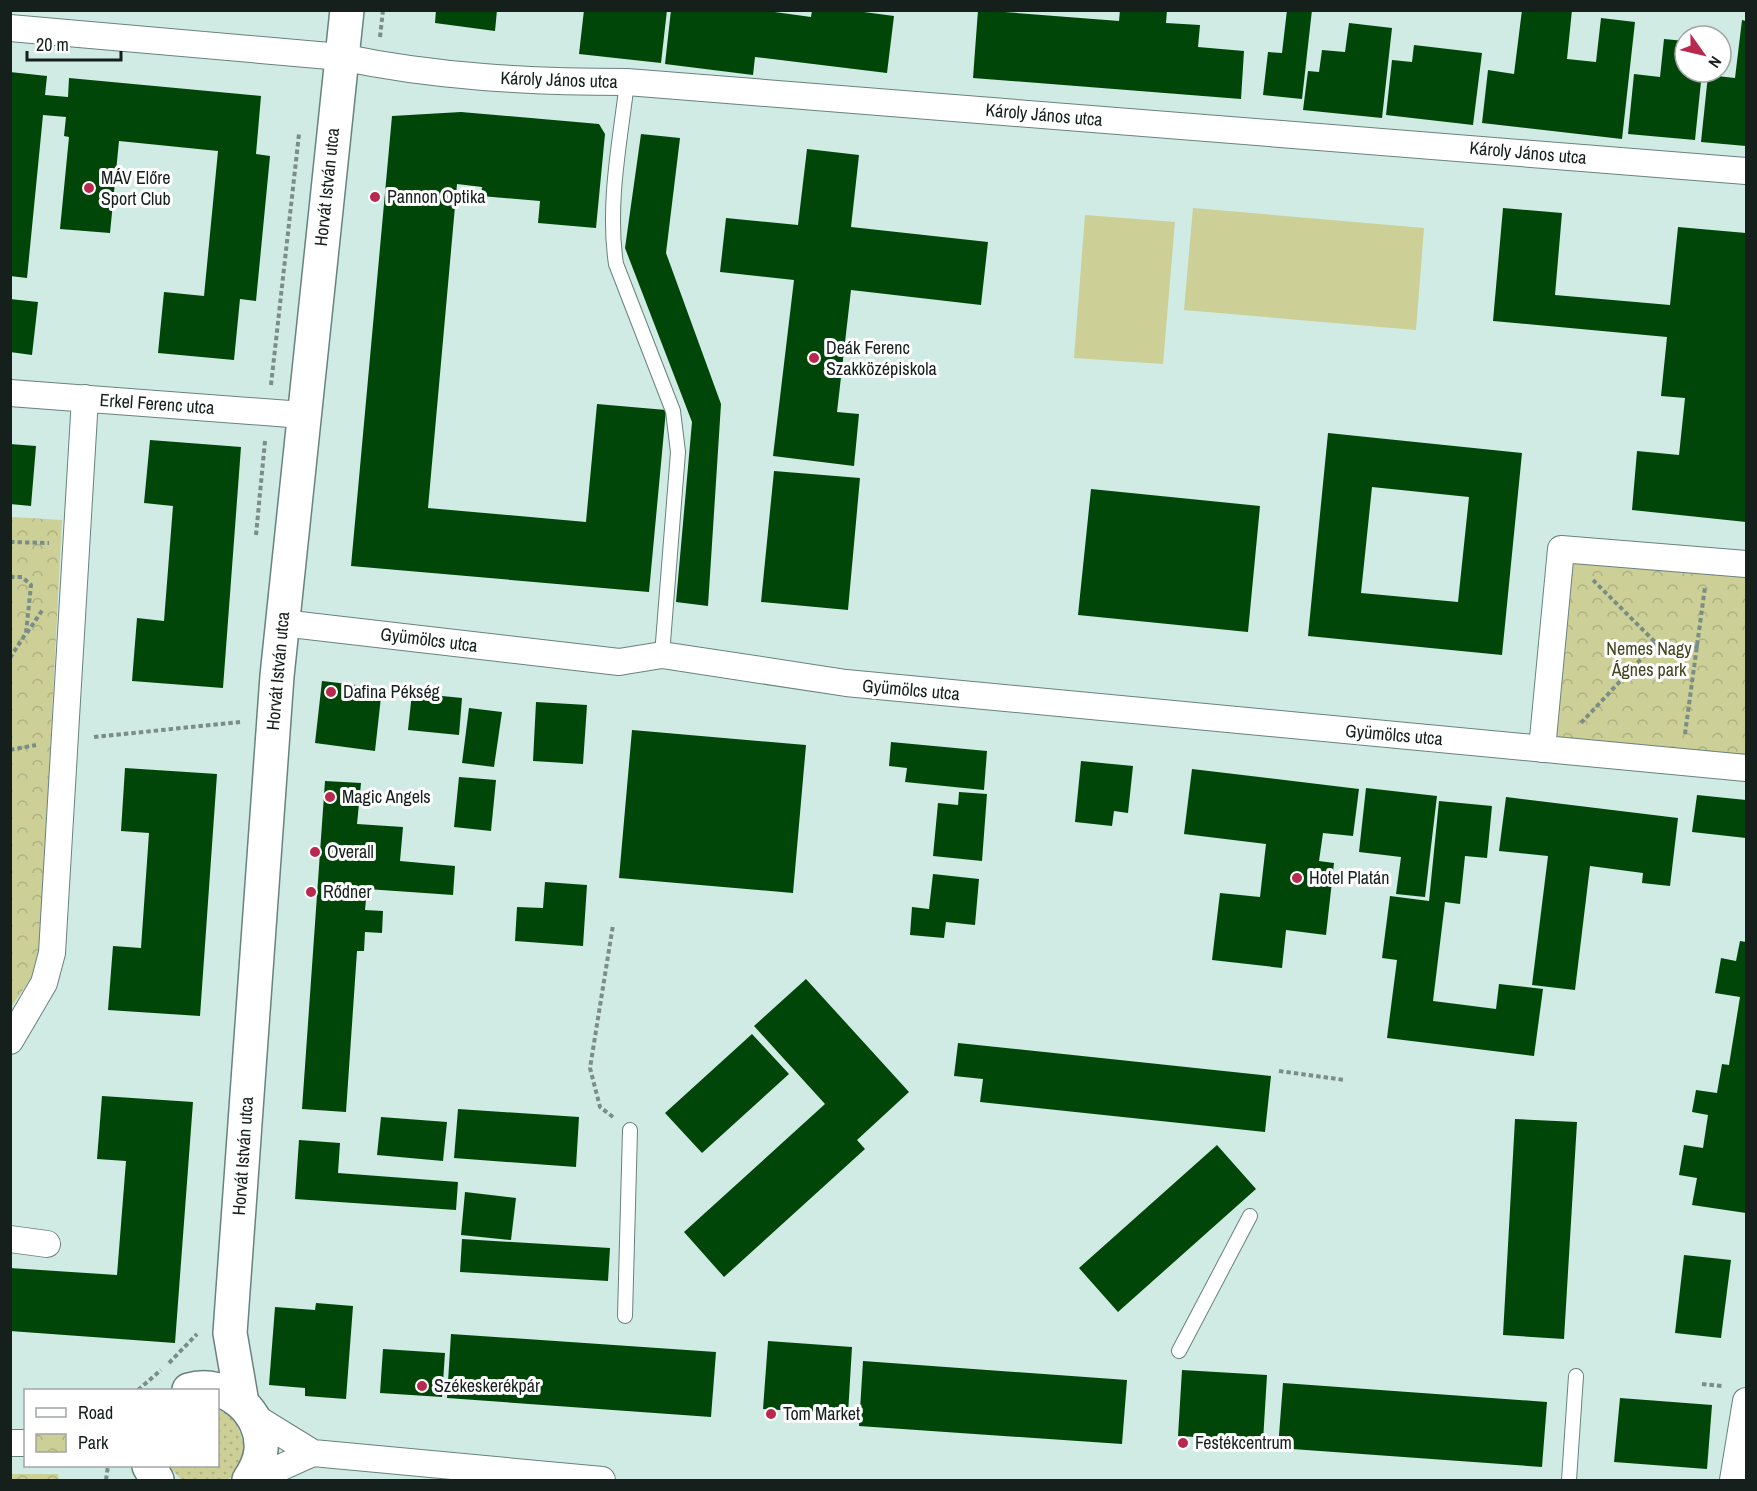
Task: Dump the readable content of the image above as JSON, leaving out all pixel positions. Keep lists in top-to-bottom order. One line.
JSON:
{"streets":{"main road":["Horvát István utca"],"street":["Károly János utca","Erkel Ferenc utca","Gyümölcs utca"]},"crossings":[["Károly János utca","Horvát István utca"],["Horvát István utca","Erkel Ferenc utca"],["Horvát István utca","Gyümölcs utca"]],"parks":["Nemes Nagy Ágnes park"],"places":["MÁV Előre Sport Club","Pannon Optika","Deák Ferenc Szakközépiskola","Dafina Pékség","Magic Angels","Overall","Hotel Platán","Rődner","Székeskerékpár","Tom Market","Festékcentrum"],"legend":["Road","Park"],"scale_bar":"20 m","north":"bottom right"}
